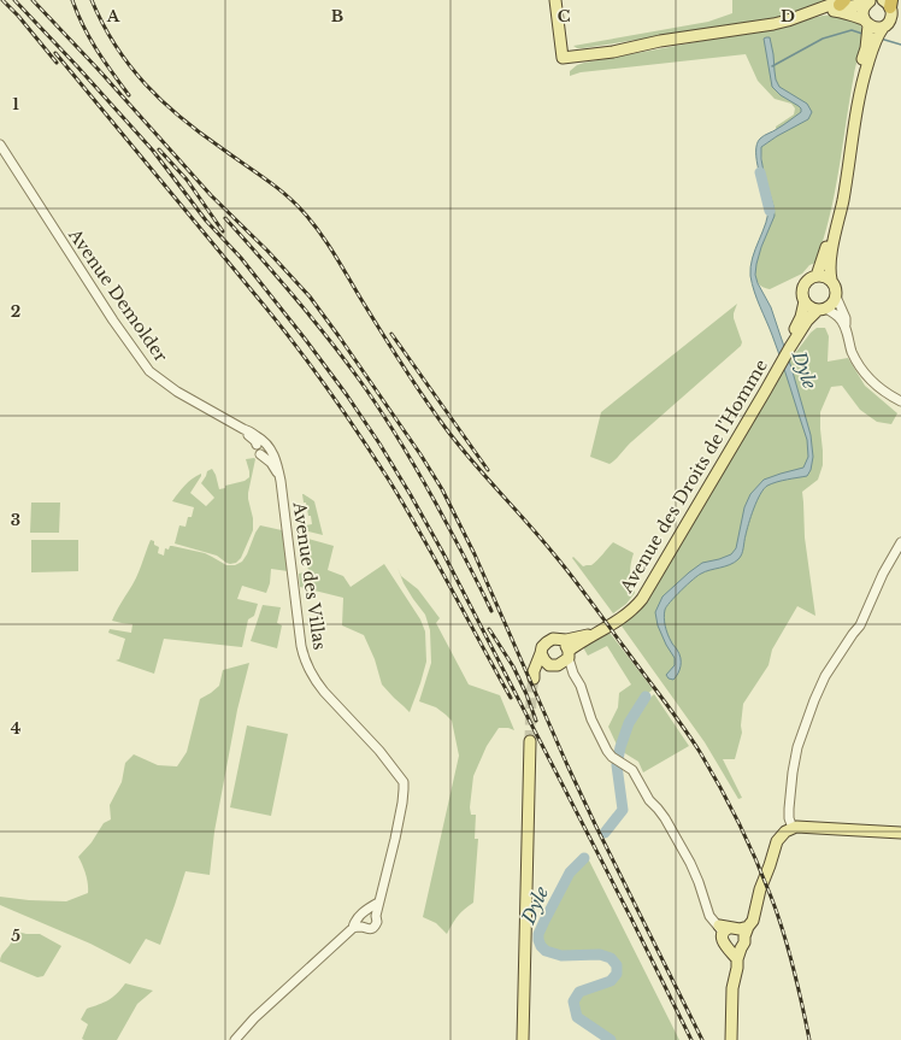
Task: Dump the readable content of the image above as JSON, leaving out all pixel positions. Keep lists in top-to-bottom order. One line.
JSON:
{"streets":{"main road":["Avenue des Droits de l'Homme"],"street":["Avenue Demolder","Avenue des Villas"]},"crossings":[["Avenue Demolder","Avenue des Villas"]],"water":["Dyle"],"grid":{"columns":["A","B","C","D"],"rows":["1","2","3","4","5"]}}
